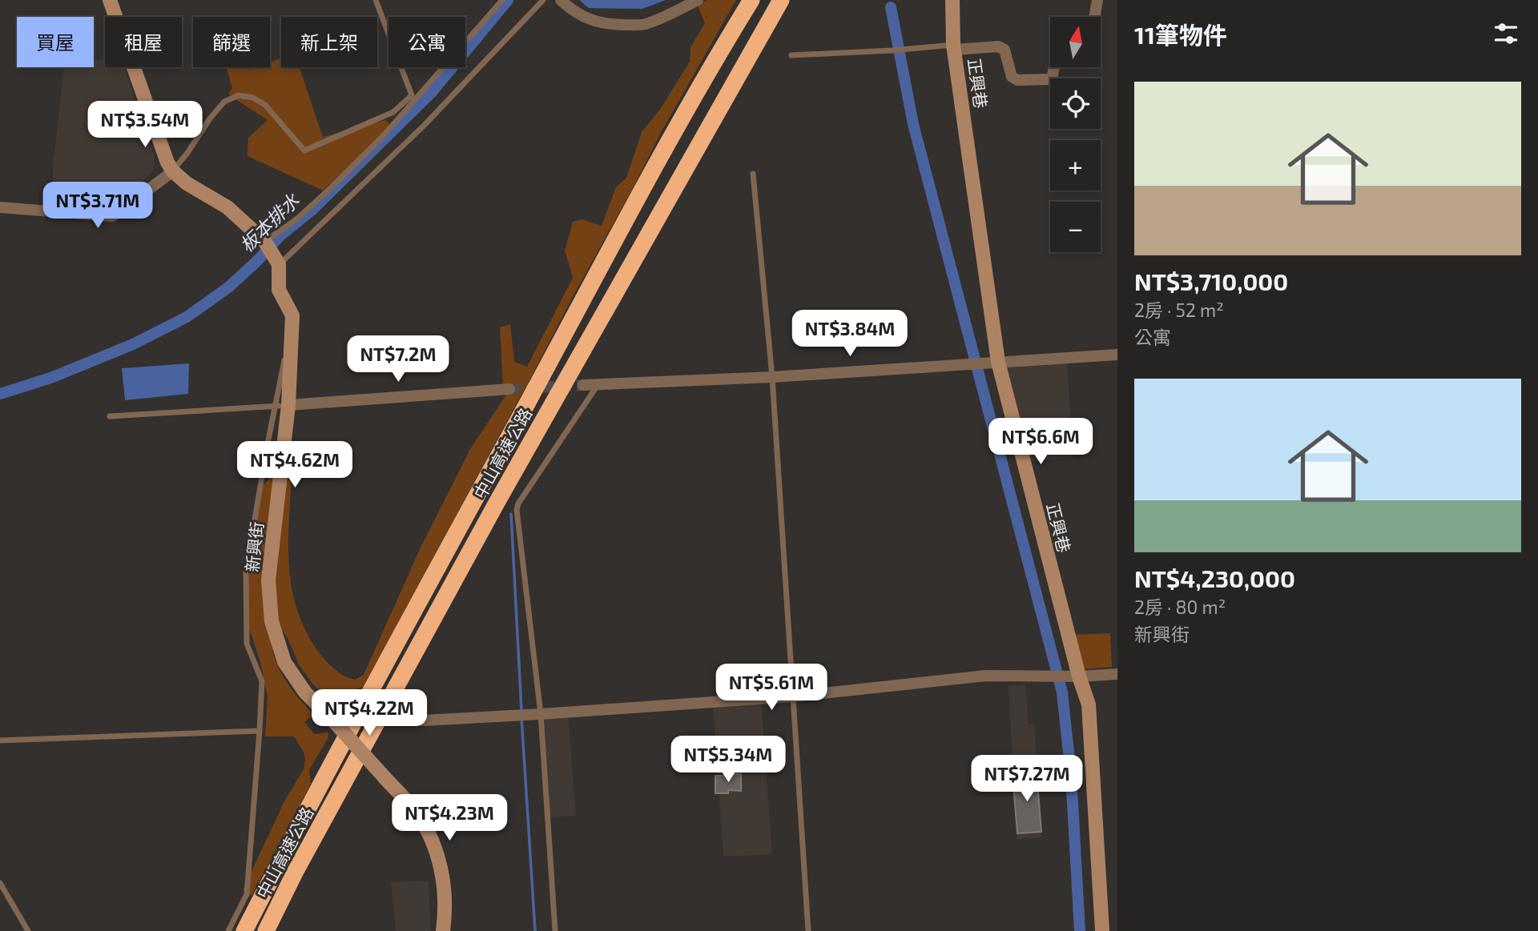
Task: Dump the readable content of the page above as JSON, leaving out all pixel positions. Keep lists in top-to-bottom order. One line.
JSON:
{"streets":{"highway":["中山高速公路"],"street":["正興巷","新興街"]},"water":["板本排水"],"north":"top","page":{"heading":"11筆物件","map_buttons":["+","−"],"chip":["買屋","租屋","篩選","新上架","公寓"],"list":[{"name":"NT$3,710,000","note":"2房 · 52 m² · 公寓"},{"name":"NT$4,230,000","note":"2房 · 80 m² · 新興街"}],"price":["NT$3.54M","NT$3.71M","NT$3.84M","NT$7.2M","NT$6.6M","NT$4.62M","NT$5.61M","NT$4.22M","NT$5.34M","NT$7.27M","NT$4.23M"]}}
